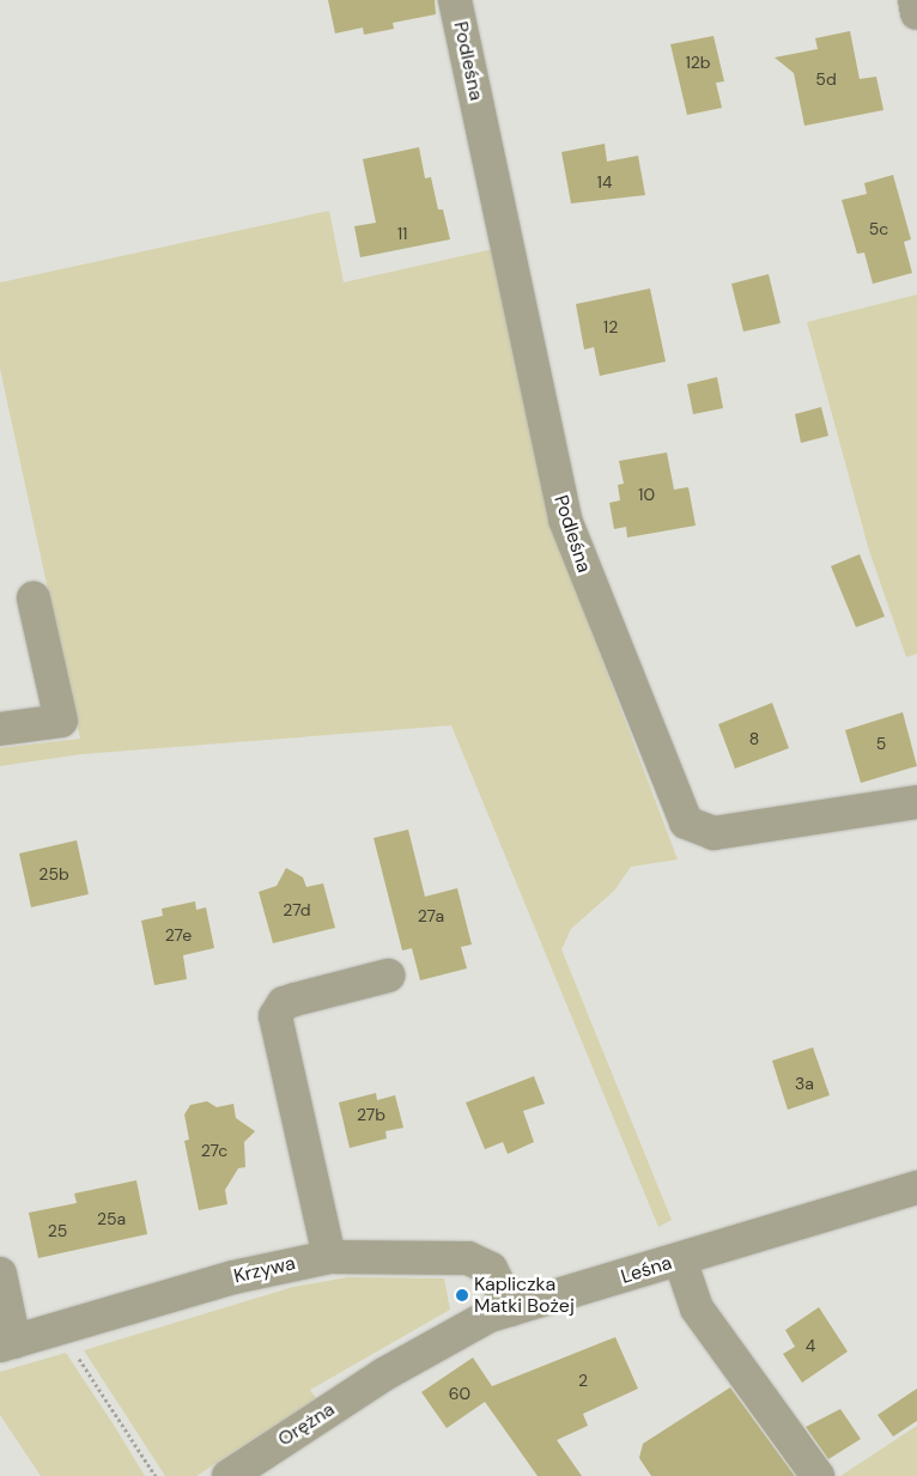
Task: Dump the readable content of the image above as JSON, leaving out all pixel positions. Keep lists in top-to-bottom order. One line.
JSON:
{"streets":{"street":["Podleśna","Krzywa","Leśna","Orężna"]},"crossings":[["Krzywa","Leśna"],["Leśna","Orężna"]],"places":["Kapliczka Matki Bożej"],"house_numbers":["12b","5d","14","5c","11","12","10","8","5","25b","27d","27a","27e","3a","27b","27c","25a","25","4","2","60"]}
